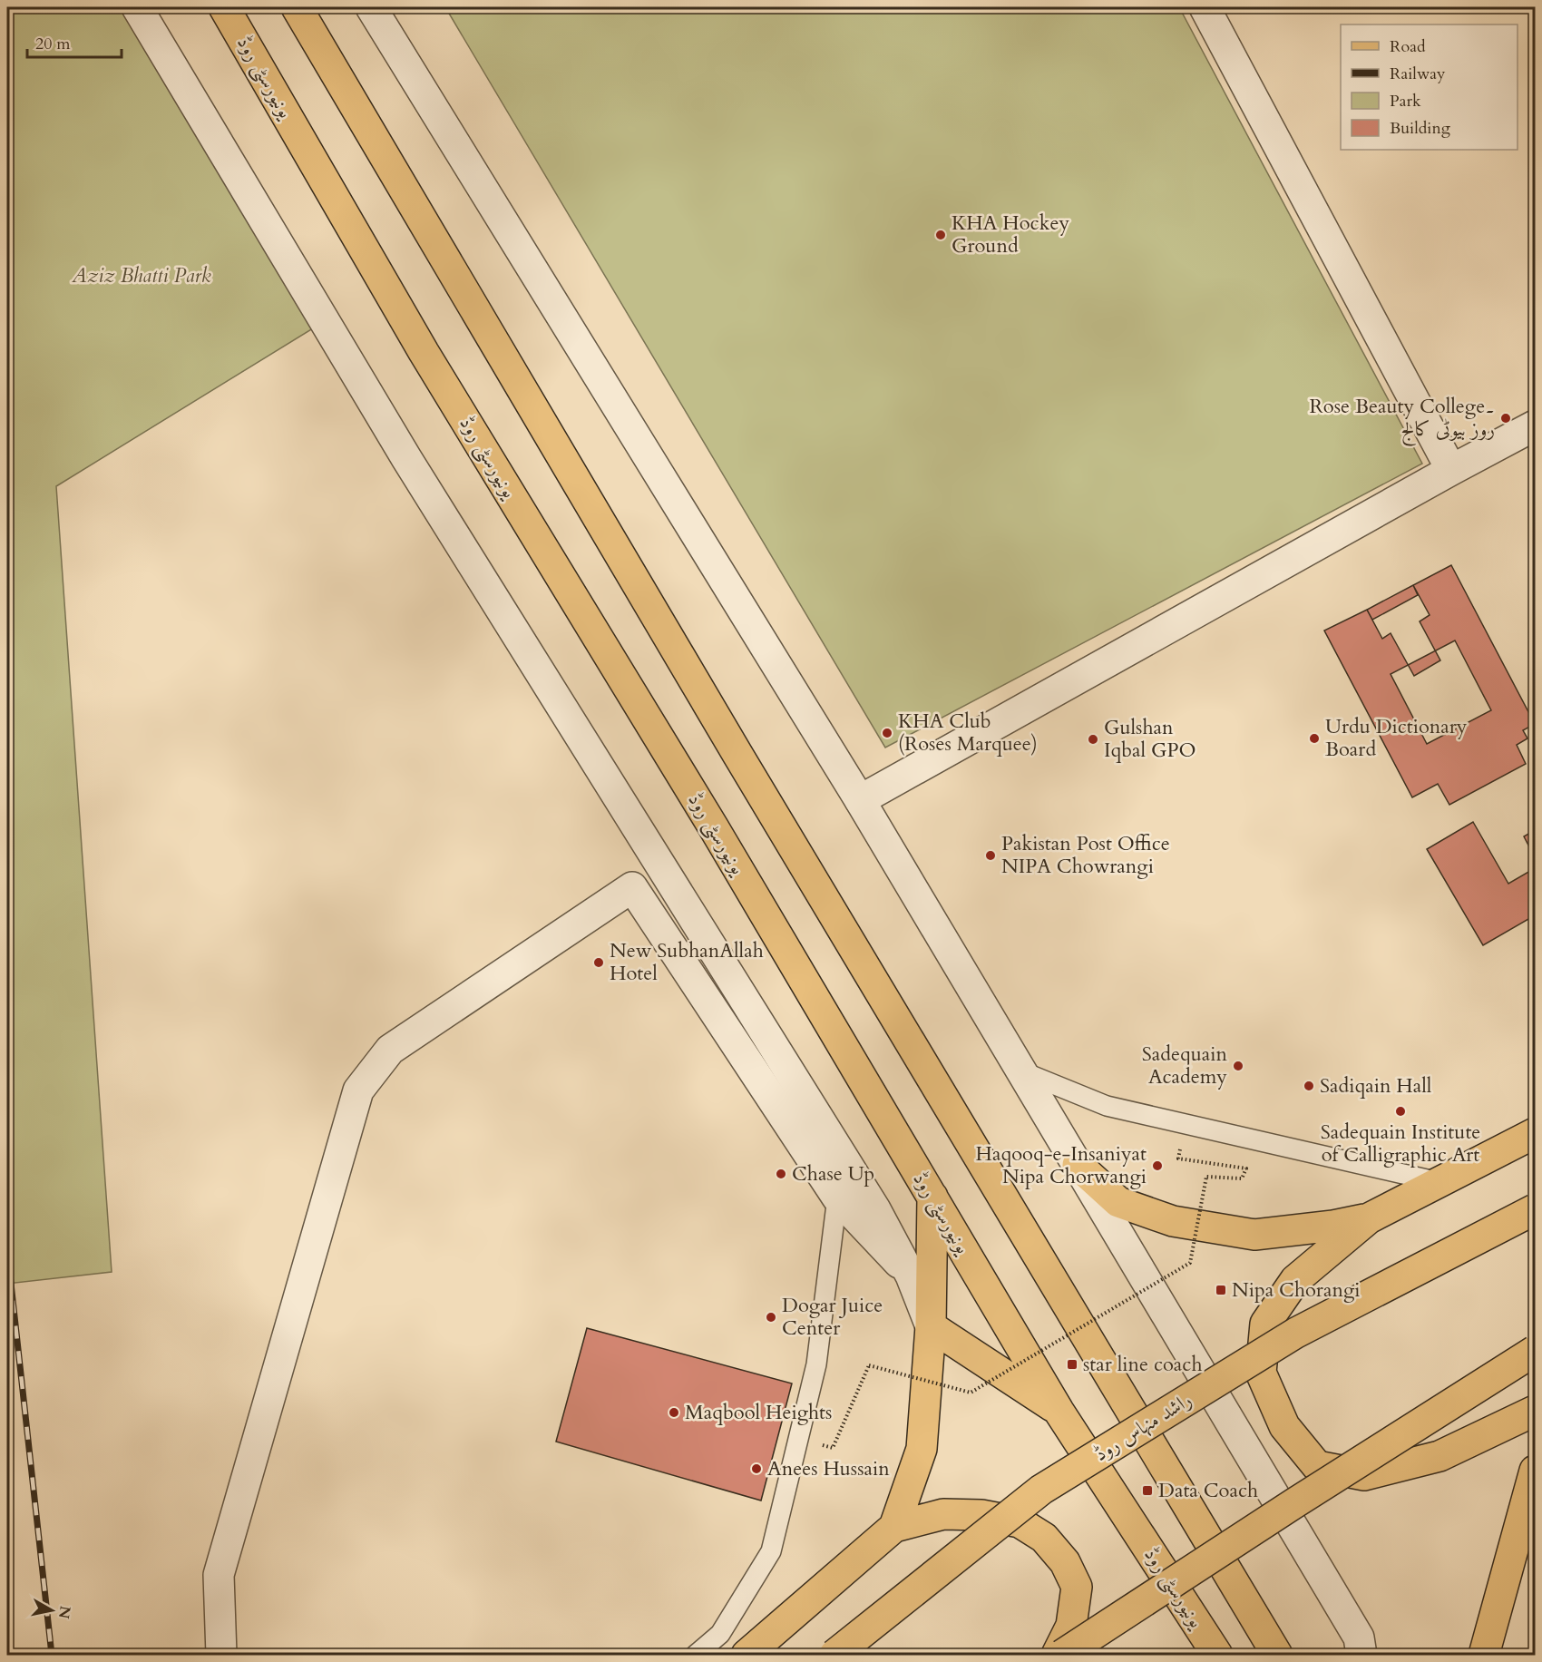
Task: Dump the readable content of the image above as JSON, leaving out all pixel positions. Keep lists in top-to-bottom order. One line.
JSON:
{"streets":{"main road":["یونیورسٹی روڈ","راشد منہاس روڈ"]},"parks":["Aziz Bhatti Park"],"places":{"other":["KHA Hockey Ground","Rose Beauty College۔ روز بیوٹی کالج","KHA Club (Roses Marquee)","Urdu Dictionary Board","Gulshan Iqbal GPO","Pakistan Post Office NIPA Chowrangi","New SubhanAllah Hotel","Sadequain Academy","Sadiqain Hall","Sadequain Institute of Calligraphic Art","Haqooq-e-Insaniyat Nipa Chorwangi","Chase Up","Dogar Juice Center","Maqbool Heights","Anees Hussain"],"transit":["Nipa Chorangi","star line coach","Data Coach"]},"legend":["Road","Railway","Park","Building"],"scale_bar":"20 m","north":"right"}
